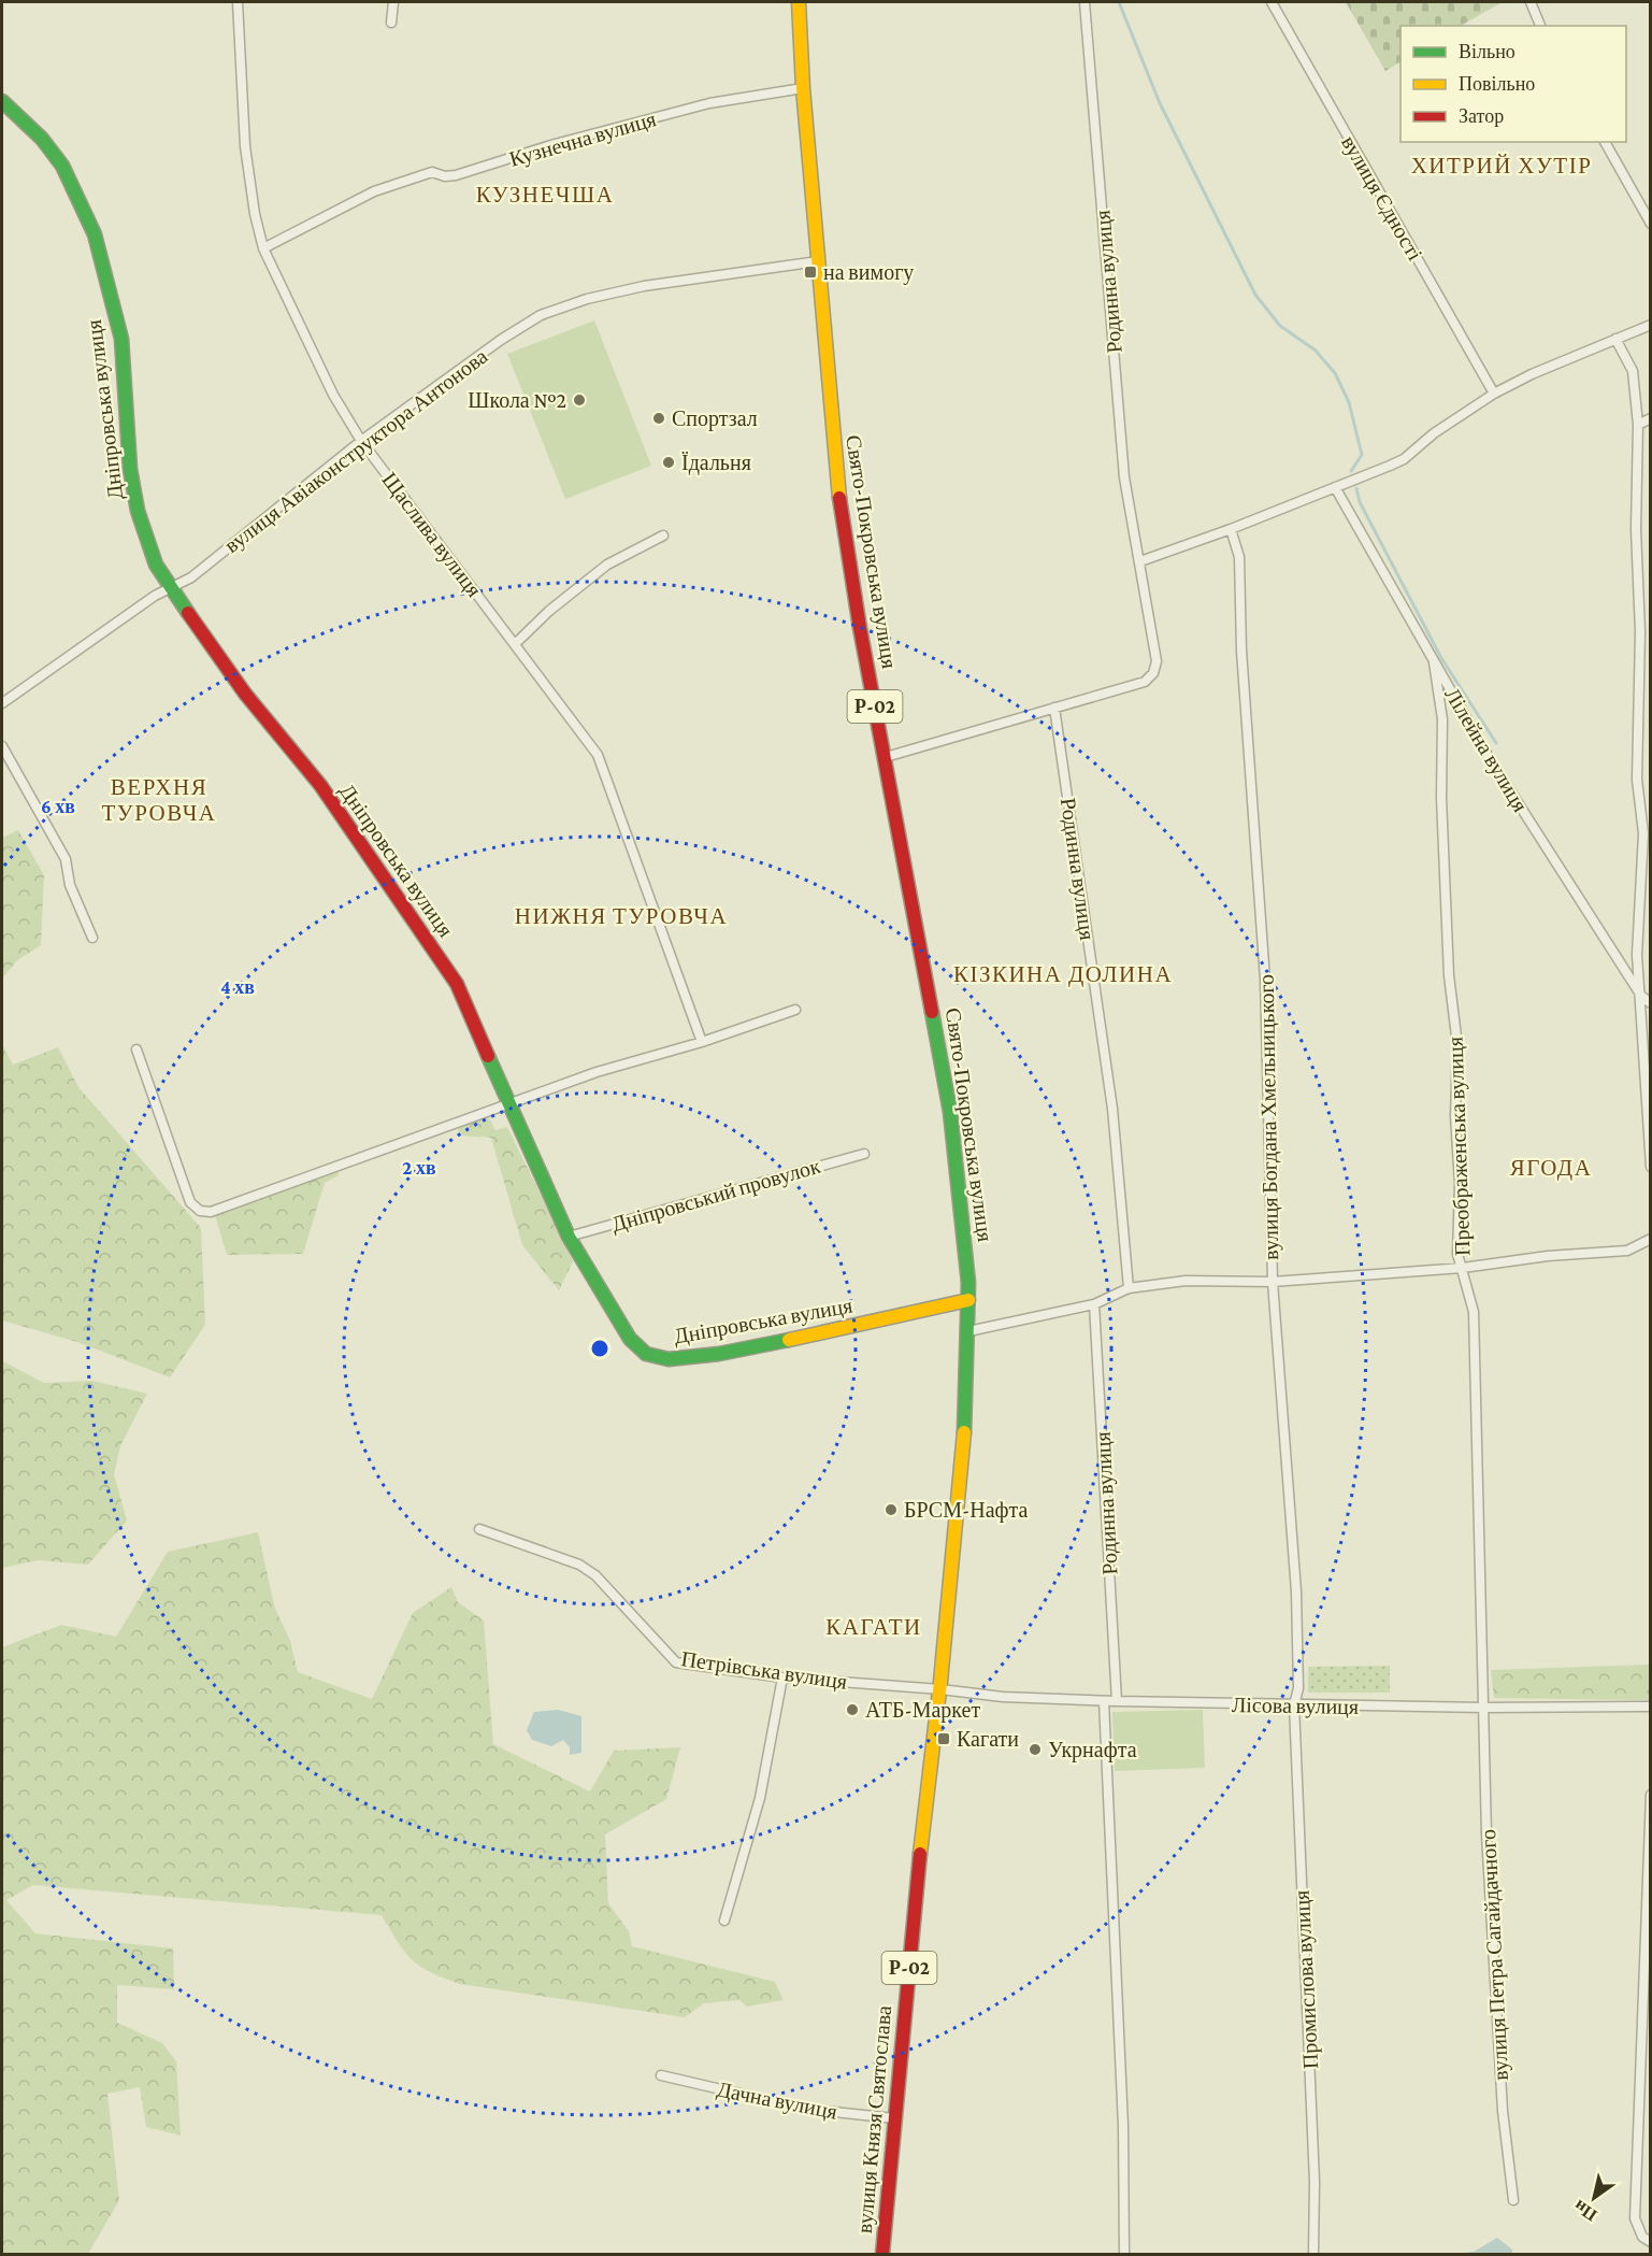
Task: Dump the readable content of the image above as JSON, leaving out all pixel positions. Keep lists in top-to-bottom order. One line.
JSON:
{"streets":{"main road":["Дніпровська вулиця","Свято-Покровська вулиця","Р-02","вулиця Князя Святослава"],"street":["Кузнечна вулиця","вулиця Єдності","Родинна вулиця","вулиця Авіаконструктора Антонова","Щаслива вулиця","Лілейна вулиця","вулиця Богдана Хмельницького","Преображенська вулиця","Дніпровський провулок","Петрівська вулиця","Лісова вулиця","вулиця Петра Сагайдачного","Промислова вулиця","Дачна вулиця"]},"crossings":[["Кузнечна вулиця","Щаслива вулиця"],["Кузнечна вулиця","Свято-Покровська вулиця"],["Родинна вулиця","Лісова вулиця"],["Дніпровська вулиця","вулиця Авіаконструктора Антонова"],["Дніпровська вулиця","Свято-Покровська вулиця"],["Дніпровська вулиця","Дніпровський провулок"],["вулиця Авіаконструктора Антонова","Щаслива вулиця"],["вулиця Авіаконструктора Антонова","Свято-Покровська вулиця"],["Свято-Покровська вулиця","Петрівська вулиця"],["Свято-Покровська вулиця","Лісова вулиця"],["Свято-Покровська вулиця","вулиця Князя Святослава"],["Лілейна вулиця","Преображенська вулиця"],["вулиця Богдана Хмельницького","Лісова вулиця"],["вулиця Богдана Хмельницького","Промислова вулиця"],["Преображенська вулиця","Лісова вулиця"],["Преображенська вулиця","вулиця Петра Сагайдачного"],["Петрівська вулиця","Лісова вулиця"],["Петрівська вулиця","вулиця Князя Святослава"],["Лісова вулиця","вулиця Петра Сагайдачного"],["Лісова вулиця","Промислова вулиця"],["Лісова вулиця","вулиця Князя Святослава"],["Дачна вулиця","вулиця Князя Святослава"]],"districts":["ХИТРИЙ ХУТІР","КУЗНЕЧША","ВЕРХНЯ ТУРОВЧА","НИЖНЯ ТУРОВЧА","КІЗКИНА ДОЛИНА","ЯГОДА","КАГАТИ"],"places":{"transit":["на вимогу","Кагати"],"other":["Школа №2","Спортзал","Їдальня","БРСМ-Нафта","АТБ-Маркет","Укрнафта"]},"legend":["Вільно","Повільно","Затор"],"north":"bottom left","rings":["6 хв","4 хв","2 хв"]}
